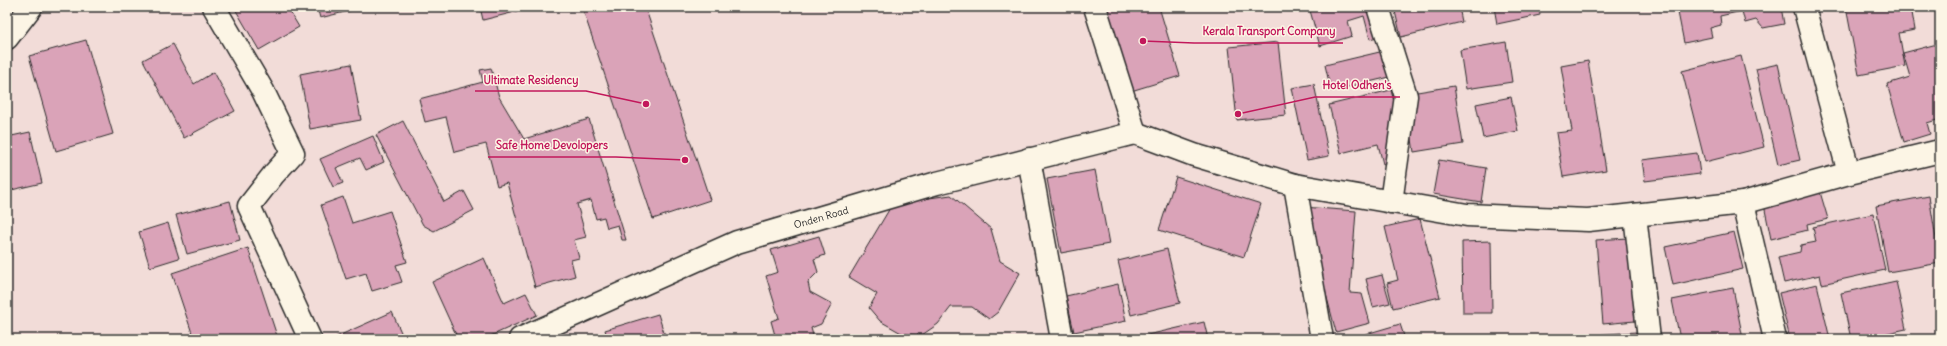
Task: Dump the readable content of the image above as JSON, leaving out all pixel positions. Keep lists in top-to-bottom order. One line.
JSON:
{"streets":{"street":["Onden Road"]},"places":["Kerala Transport Company","Ultimate Residency","Hotel Odhen's","Safe Home Devolopers"]}
